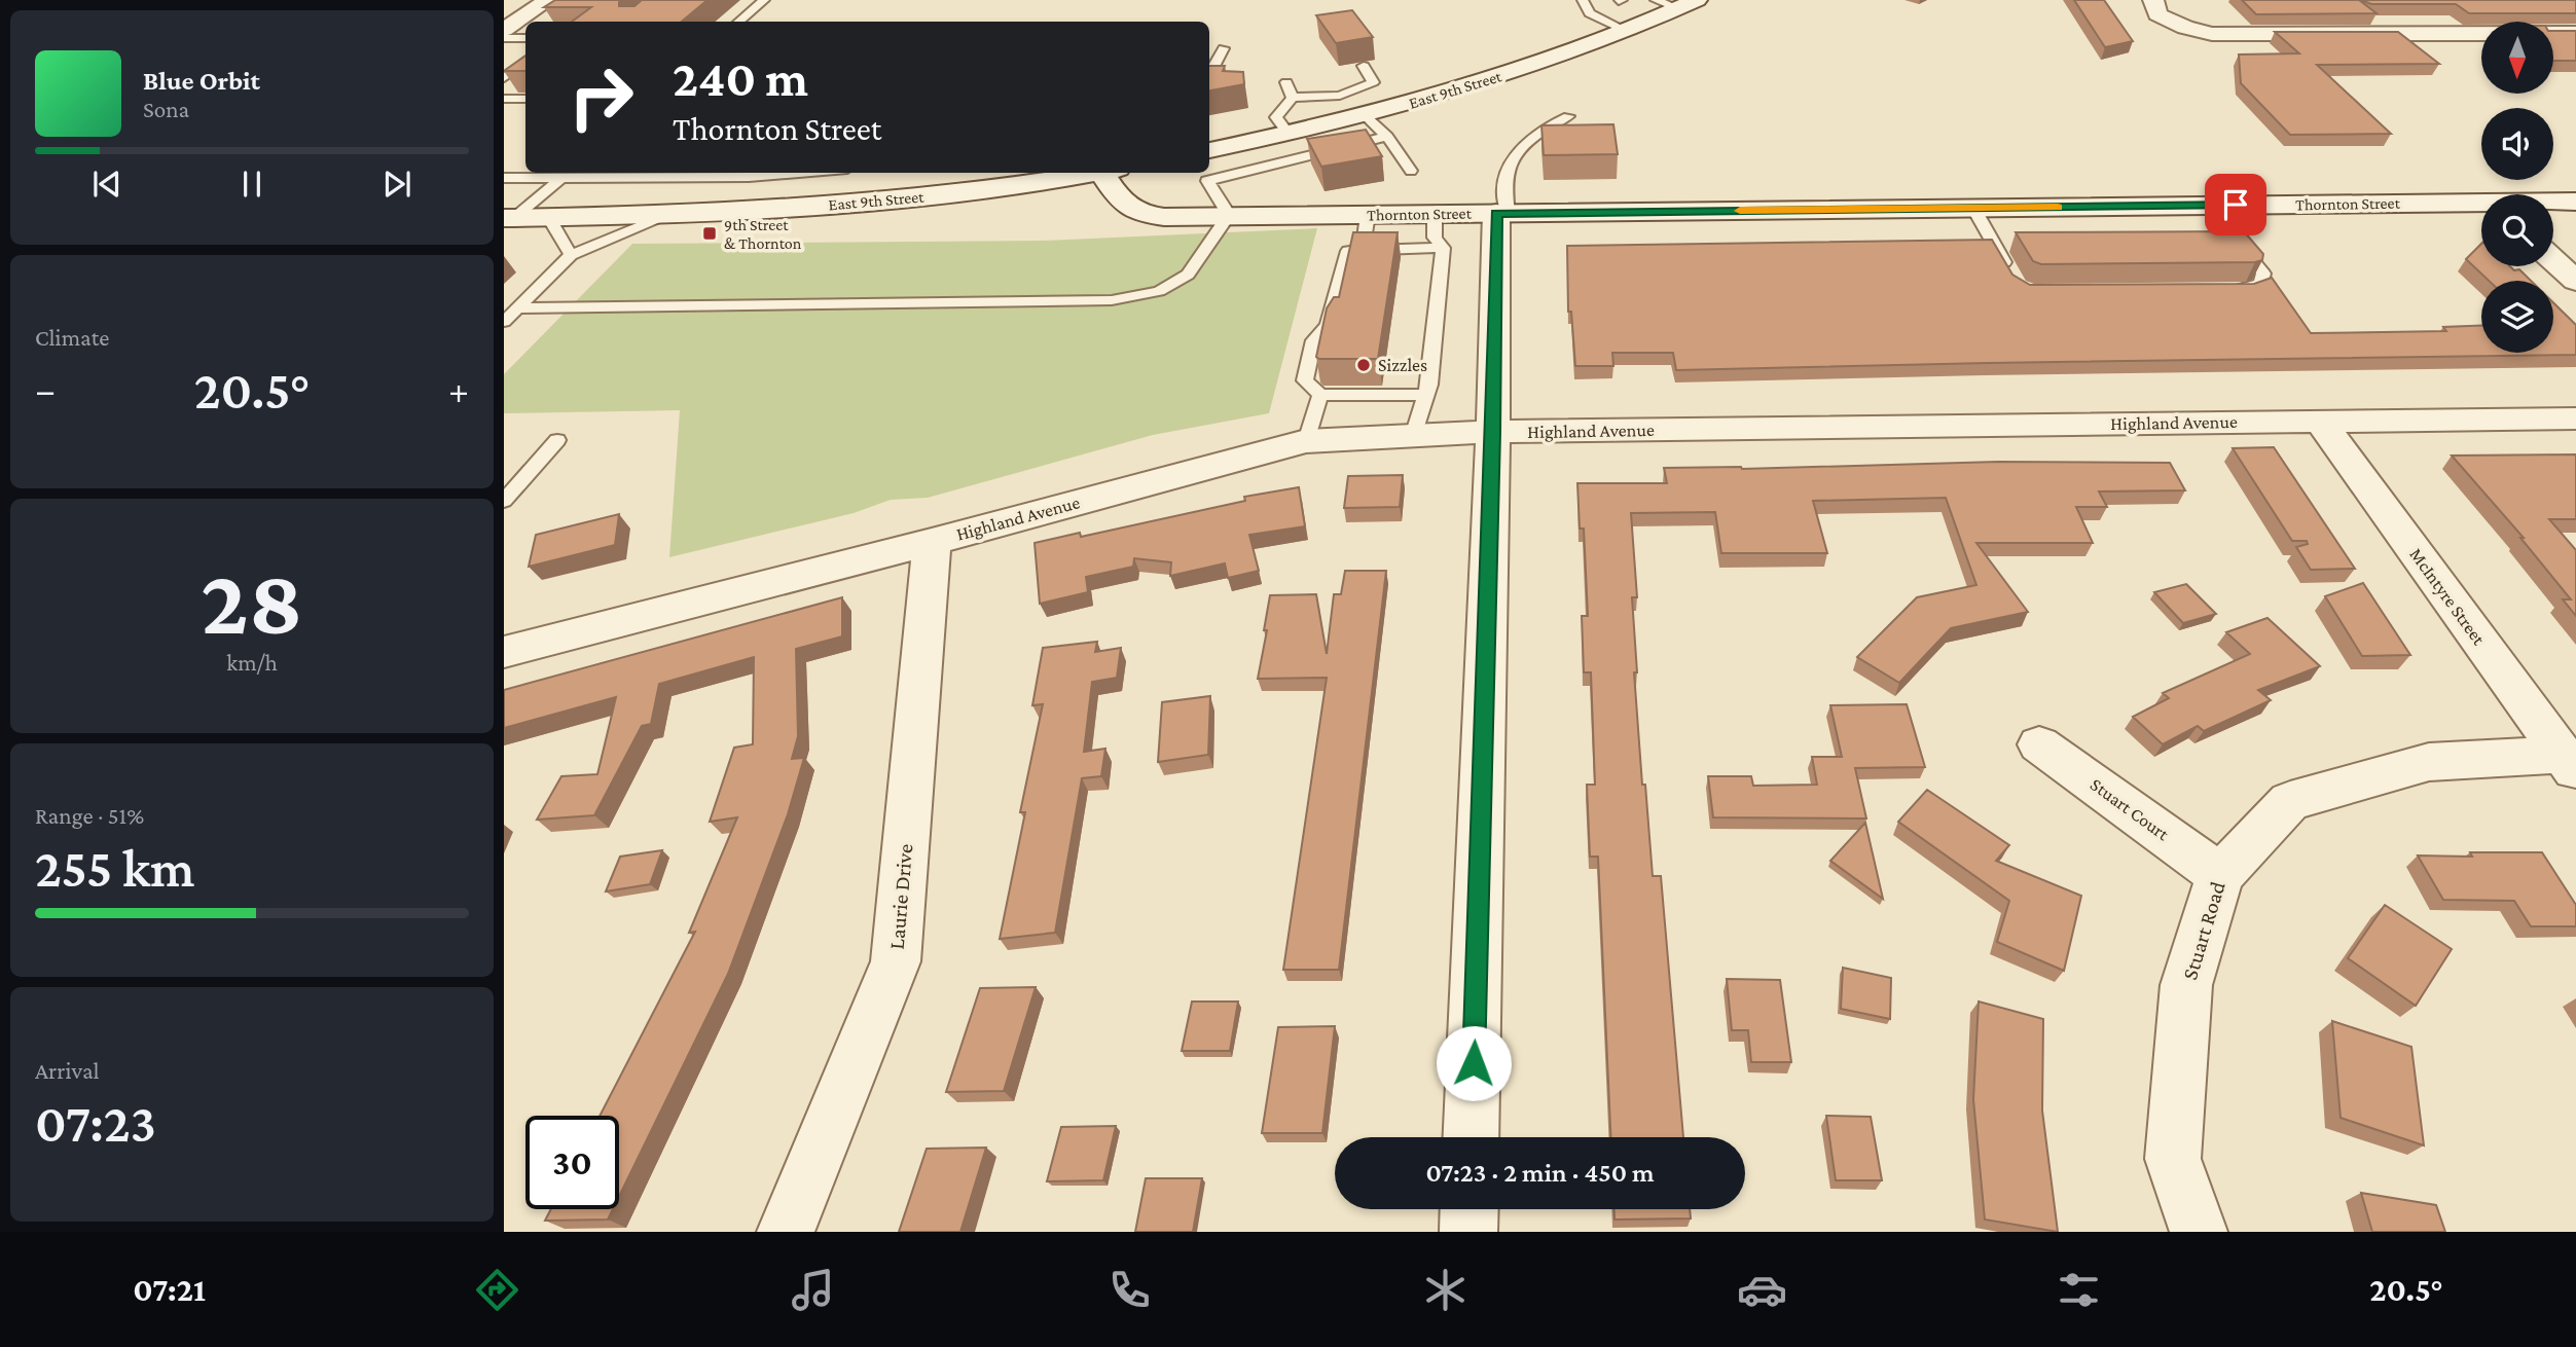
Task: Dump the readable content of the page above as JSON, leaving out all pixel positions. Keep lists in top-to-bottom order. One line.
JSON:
{"streets":{"street":["East 9th Street","Thornton Street","Highland Avenue","McIntyre Street","Stuart Court","Laurie Drive","Stuart Road"]},"crossings":[["Highland Avenue","McIntyre Street"],["Highland Avenue","Laurie Drive"],["McIntyre Street","Stuart Road"],["Stuart Court","Stuart Road"]],"places":{"transit":["9th Street & Thornton"],"other":["Sizzles"]},"north":"bottom","page":{"turn":["240 m","Thornton Street"],"song":["Blue Orbit","Sona"],"tile":["Climate",["28","km/h"],["Range · 51%","255 km"],["Arrival","07:23"]],"heat":["−","20.5°","+"],"limit":"30","trip":"07:23 · 2 min · 450 m","tabs":["07:21","20.5°"]}}
